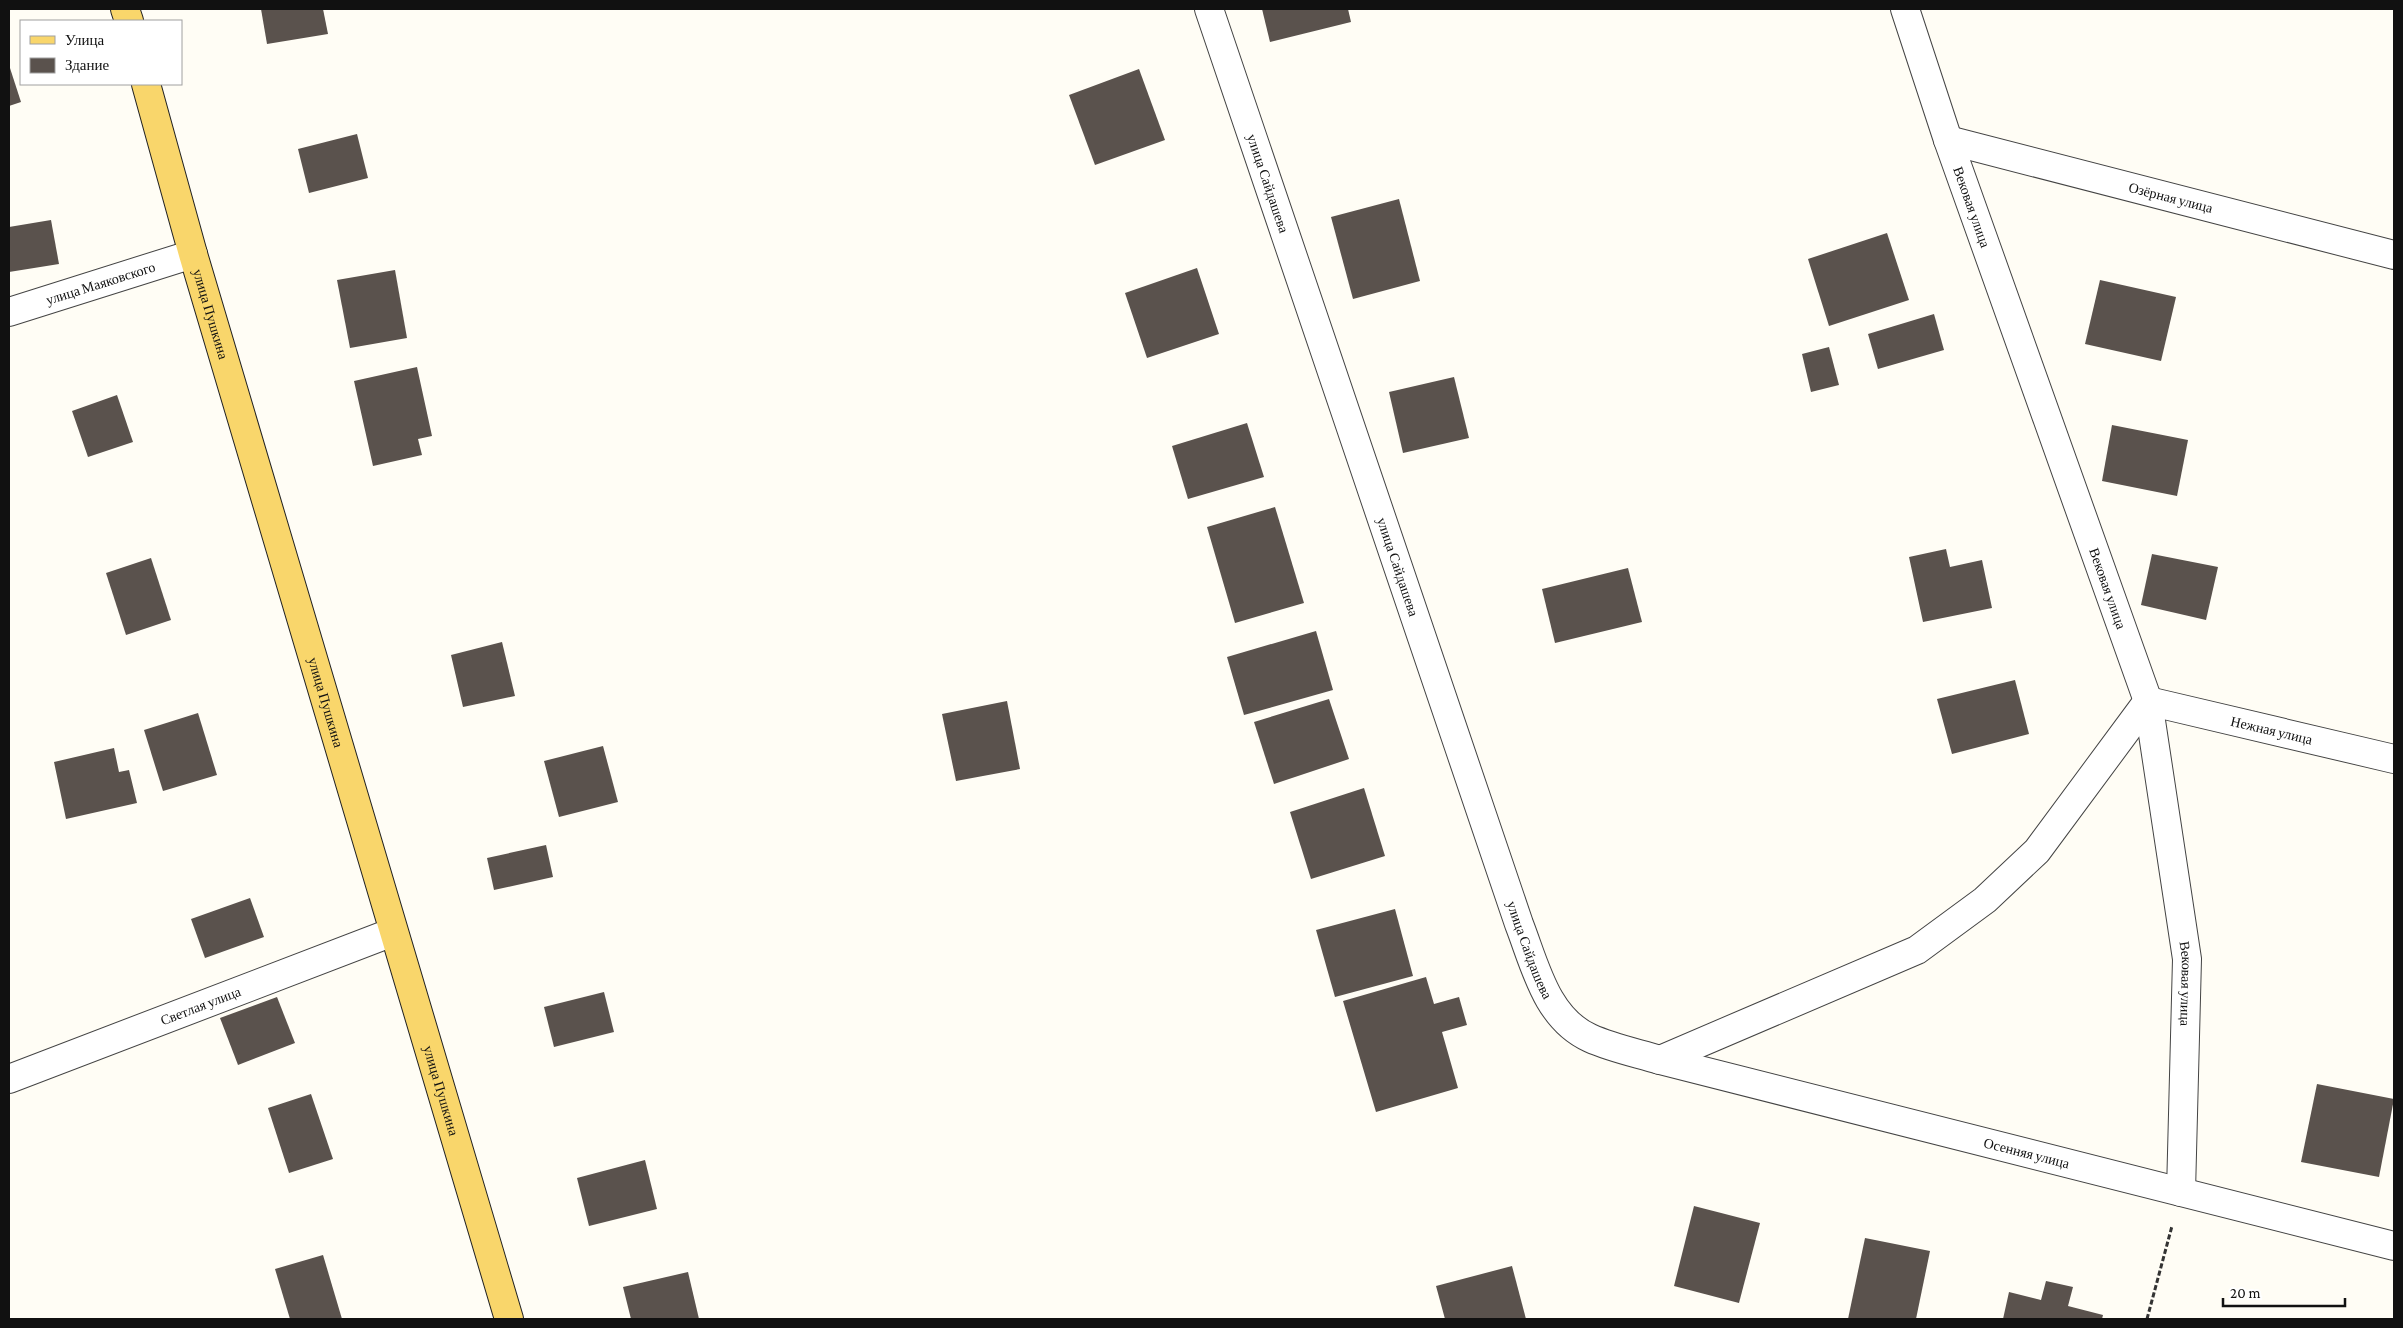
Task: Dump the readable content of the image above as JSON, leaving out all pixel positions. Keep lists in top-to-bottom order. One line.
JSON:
{"streets":{"main road":["улица Пушкина"],"street":["улица Сайдашева","Озёрная улица","Вековая улица","улица Маяковского","Нежная улица","Светлая улица","Осенняя улица"]},"crossings":[["улица Сайдашева","Осенняя улица"],["Озёрная улица","Вековая улица"],["Вековая улица","Нежная улица"],["Вековая улица","Осенняя улица"],["улица Маяковского","улица Пушкина"],["улица Пушкина","Светлая улица"]],"legend":["Улица","Здание"],"scale_bar":"20 m"}
